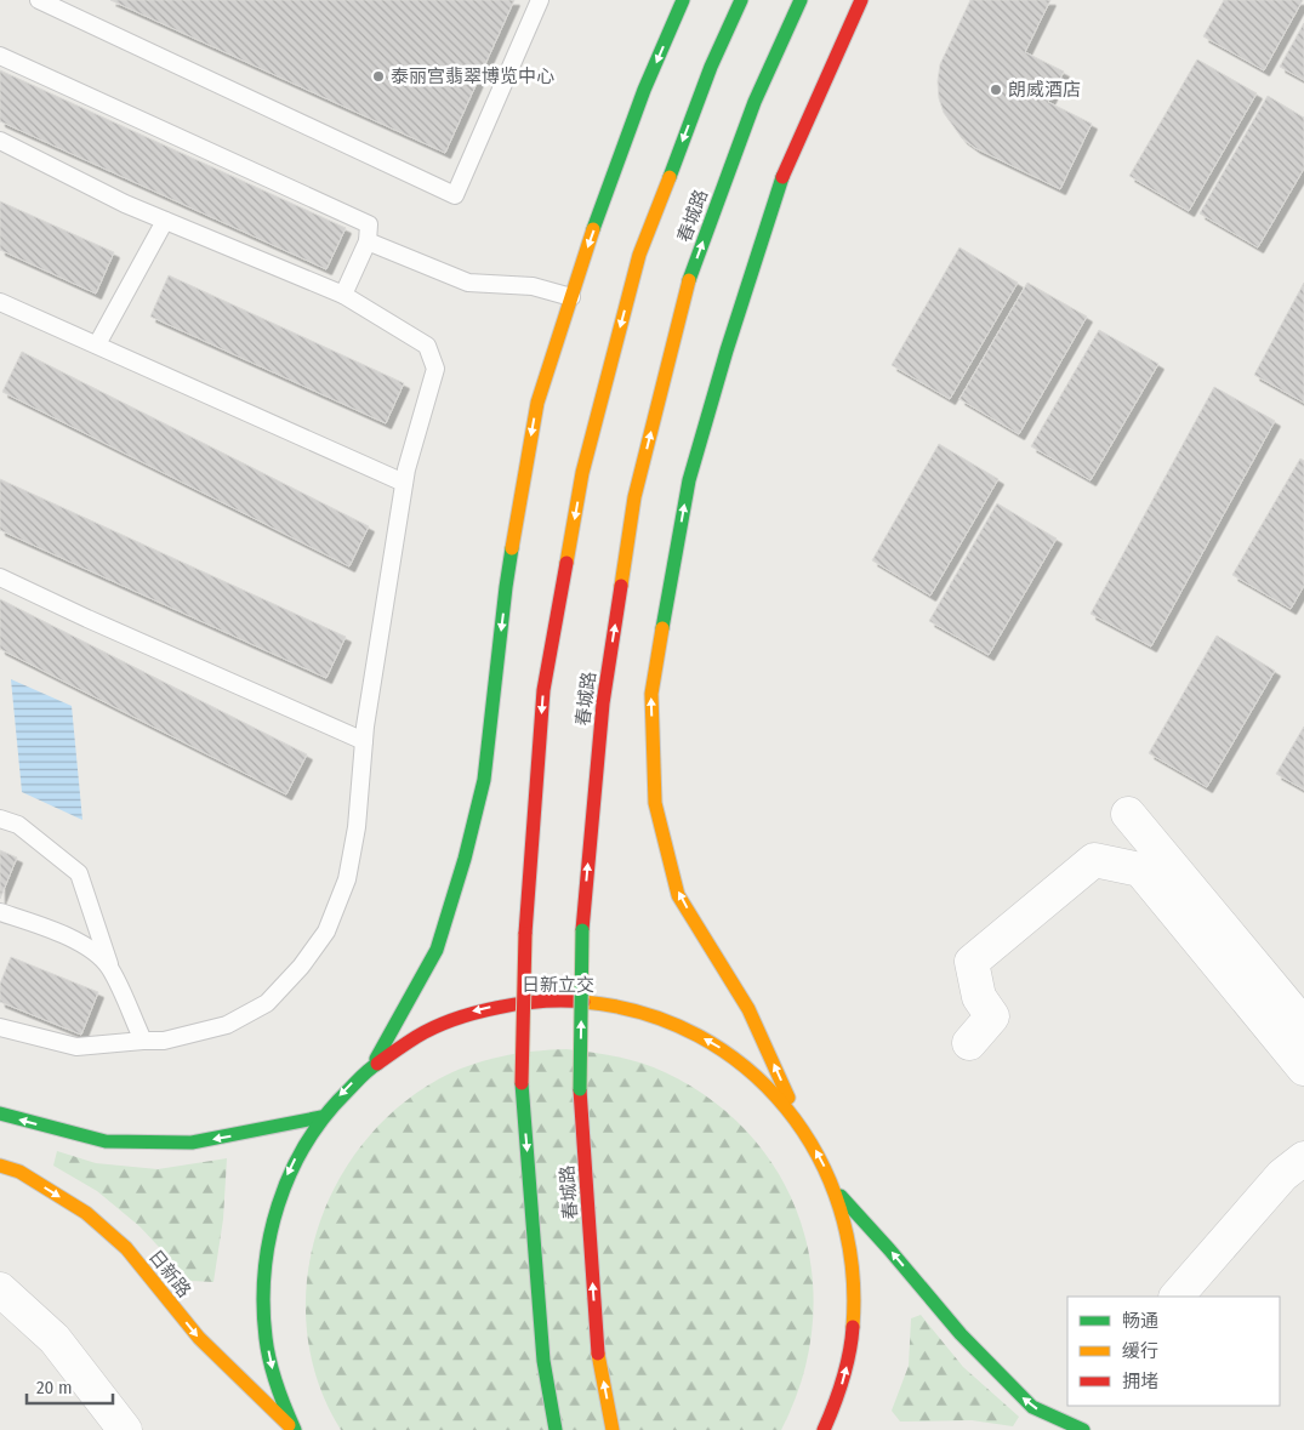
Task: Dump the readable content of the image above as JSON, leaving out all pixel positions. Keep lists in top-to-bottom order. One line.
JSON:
{"streets":{"main road":["春城路","日新立交","日新路"]},"crossings":[["日新立交","日新路"]],"one_way":["日新路"],"places":["泰丽宫翡翠博览中心","朗威酒店"],"legend":["畅通","缓行","拥堵"],"scale_bar":"20 m"}
